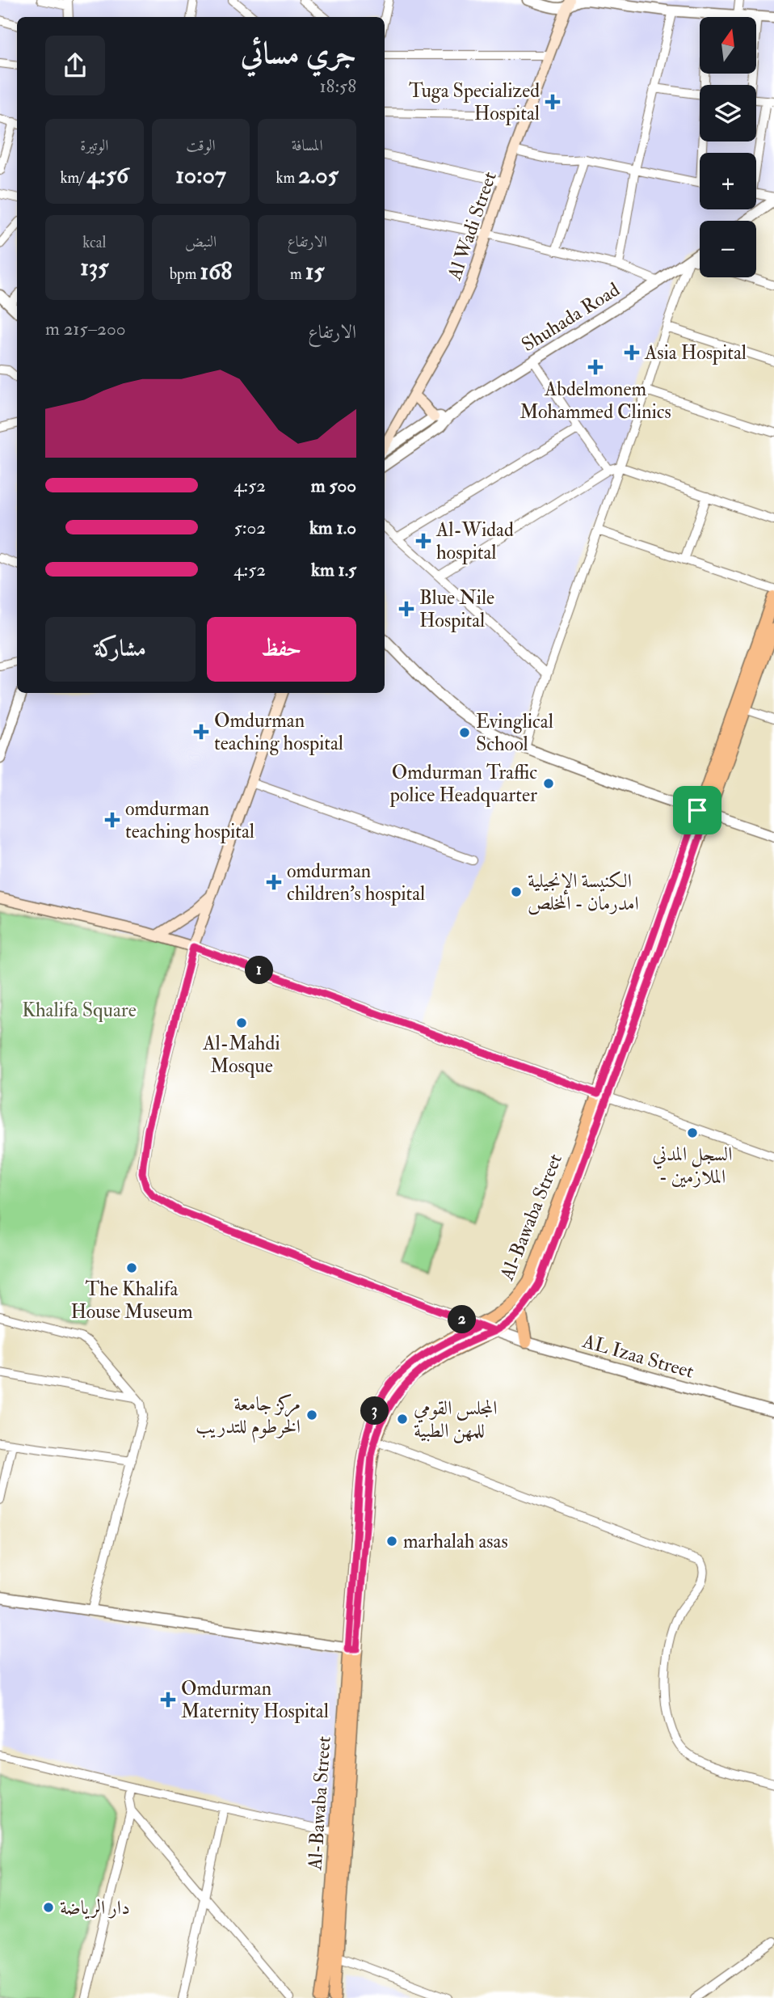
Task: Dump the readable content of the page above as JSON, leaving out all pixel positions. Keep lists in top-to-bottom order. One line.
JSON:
{"streets":{"main road":["Al Wadi Street","Al-Bawaba Street"],"street":["Shuhada Road","AL Izaa Street"]},"crossings":[["Al-Bawaba Street","AL Izaa Street"]],"parks":["Khalifa Square"],"places":{"health":["Tuga Specialized Hospital","Asia Hospital","Abdelmonem Mohammed Clinics","Al-Widad hospital","Blue Nile Hospital","Omdurman teaching hospital","omdurman teaching hospital","omdurman children's hospital","Omdurman Maternity Hospital"],"other":["Evinglical School","Omdurman Traffic police Headquarter","الكنيسة الإنجيلية امدرمان - المخلص","Al-Mahdi Mosque","السجل المدني - الملازمين","The Khalifa House Museum","مركز جامعة الخرطوم للتدريب","المجلس القومي للمهن الطبية","marhalah asas","دار الرياضة"]},"north":"top","page":{"map_buttons":["+","−"],"heading":["جري مسائي","18:58"],"stats":[["المسافة","2.05 km"],["الوقت","10:07"],["الوتيرة","4:56 /km"],["الارتفاع","15 m"],["النبض","168 bpm"],["kcal","135"]],"chart":["الارتفاع","200–215 m"],"list":[{"name":"500 m","note":"4:52"},{"name":"1.0 km","note":"5:02"},{"name":"1.5 km","note":"4:52"}],"buttons":["حفظ","مشاركة"],"pins":["1","2","3"]}}
